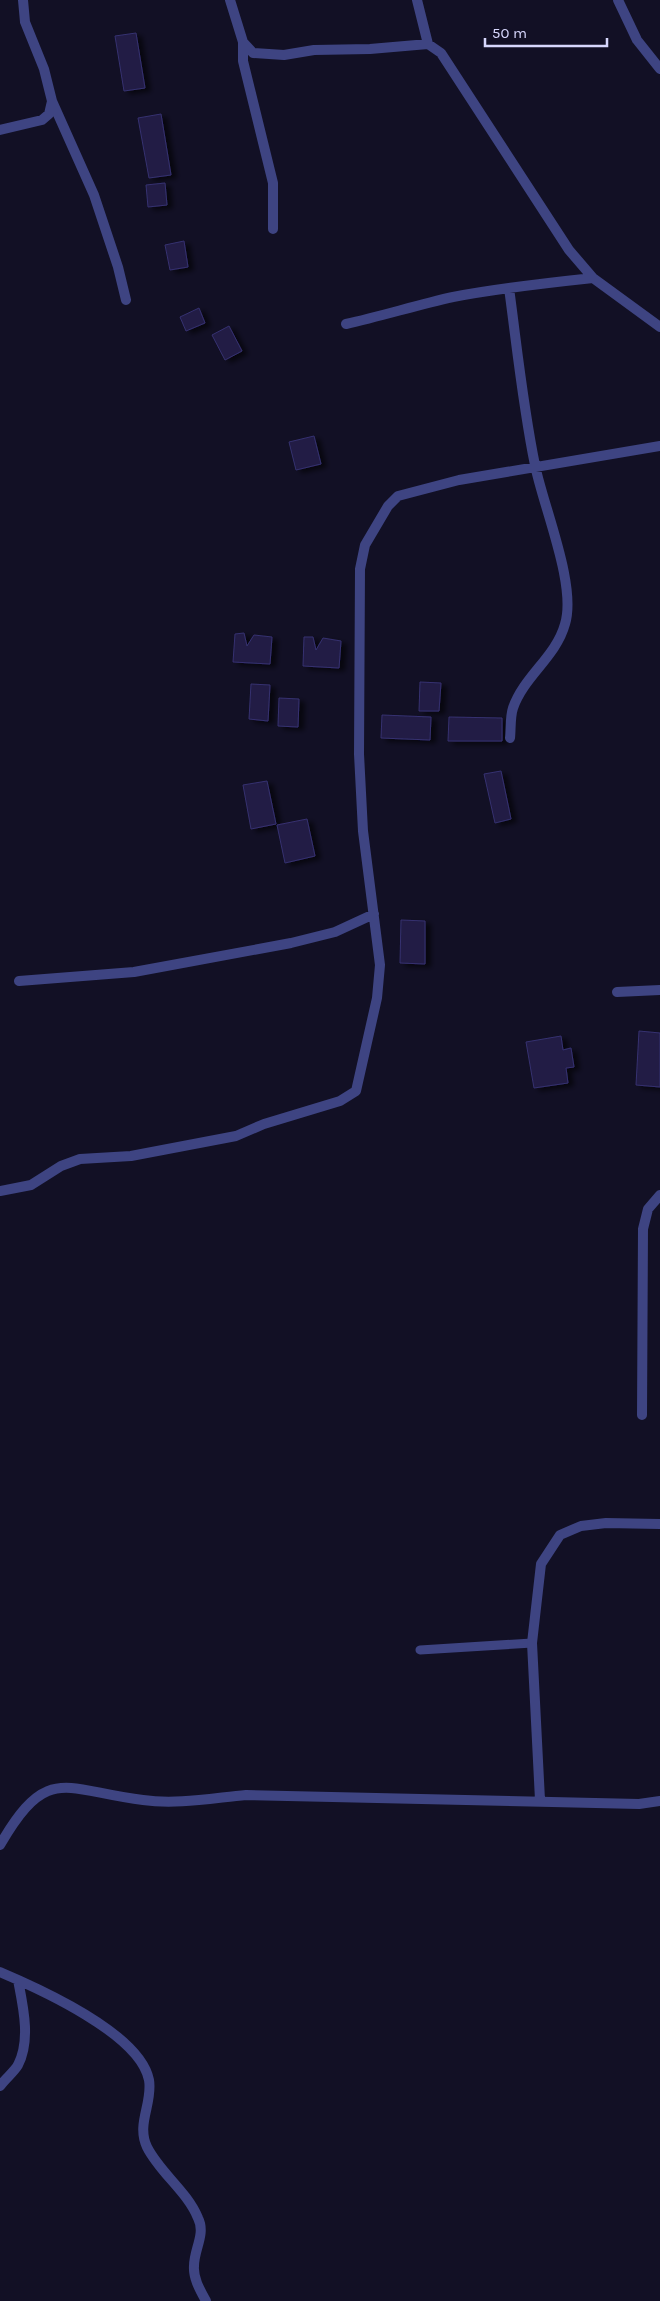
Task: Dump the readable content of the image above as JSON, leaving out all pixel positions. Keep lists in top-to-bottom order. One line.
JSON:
{"scale_bar":"50 m"}
